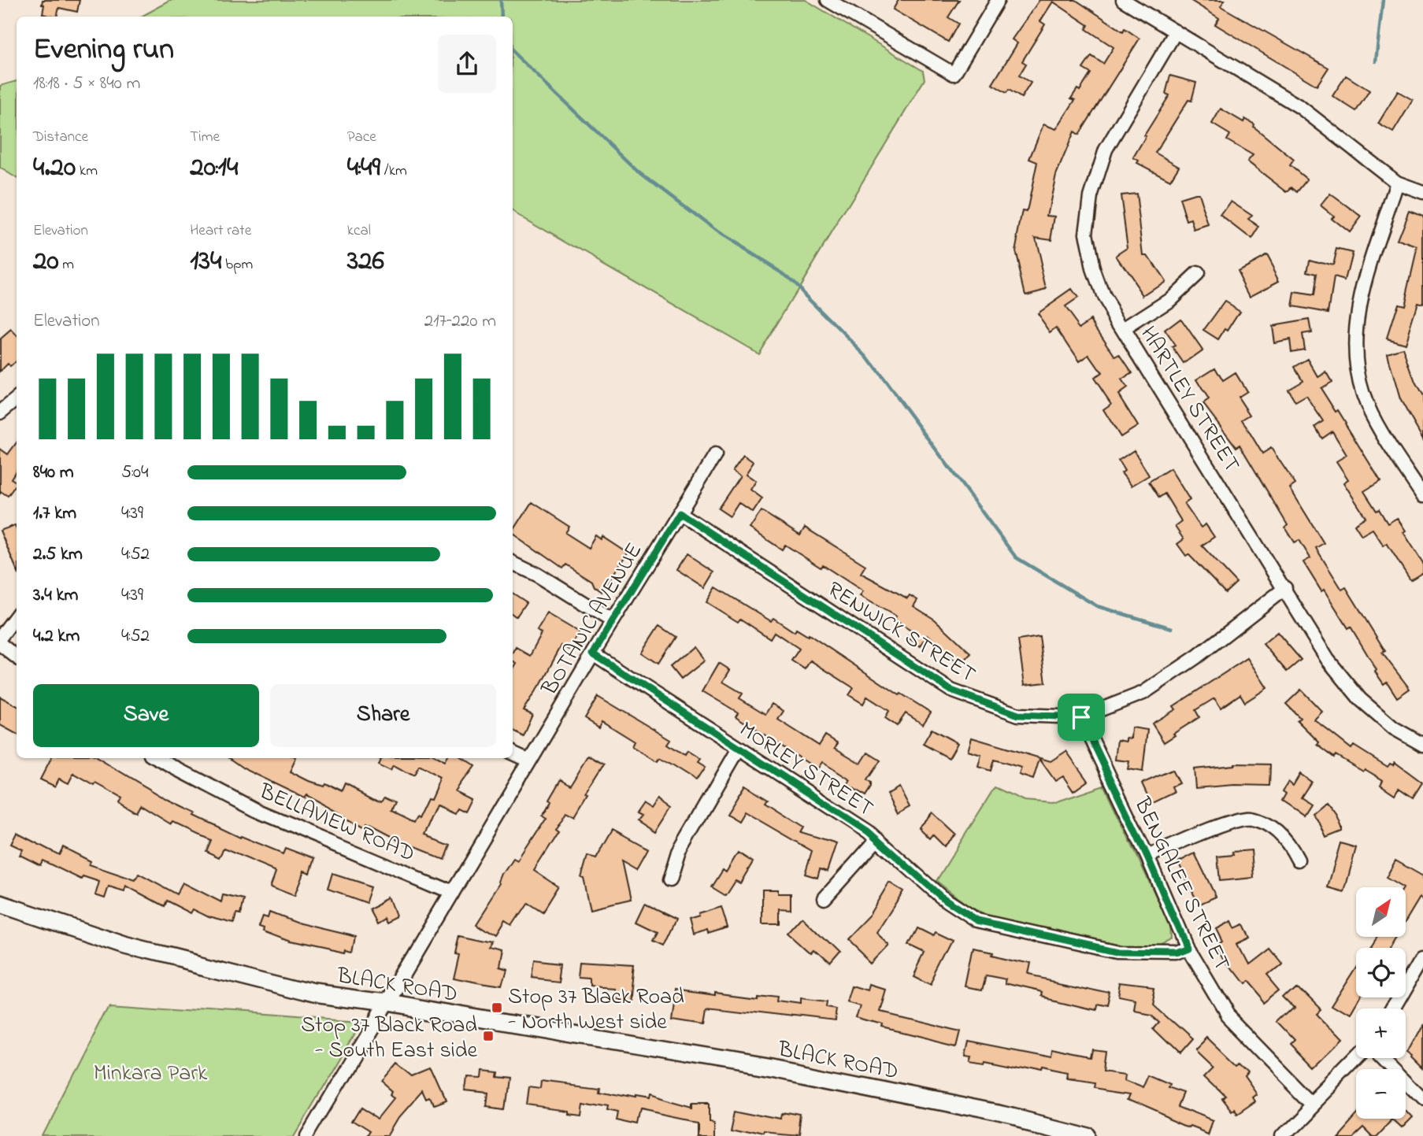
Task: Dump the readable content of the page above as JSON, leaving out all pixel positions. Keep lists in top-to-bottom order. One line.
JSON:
{"streets":{"main road":["BLACK ROAD"],"street":["HARTLEY STREET","BOTANIC AVENUE","RENWICK STREET","MORLEY STREET","BELLAVIEW ROAD","BENGALEE STREET"]},"crossings":[["HARTLEY STREET","RENWICK STREET"],["BOTANIC AVENUE","RENWICK STREET"],["BOTANIC AVENUE","MORLEY STREET"],["BOTANIC AVENUE","BELLAVIEW ROAD"],["BOTANIC AVENUE","BLACK ROAD"],["RENWICK STREET","BENGALEE STREET"],["MORLEY STREET","BENGALEE STREET"]],"parks":["Minkara Park"],"places":{"transit":["Stop 37 Black Road - North West side","Stop 37 Black Road - South East side"]},"north":"top right","page":{"heading":["Evening run","18:18 · 5 × 840 m"],"stats":[["Distance","4.20 km"],["Time","20:14"],["Pace","4:49 /km"],["Elevation","20 m"],["Heart rate","134 bpm"],["kcal","326"]],"chart":["Elevation","217–220 m"],"list":[{"name":"840 m","note":"5:04"},{"name":"1.7 km","note":"4:39"},{"name":"2.5 km","note":"4:52"},{"name":"3.4 km","note":"4:39"},{"name":"4.2 km","note":"4:52"}],"buttons":["Save","Share"],"map_buttons":["+","−"]}}
